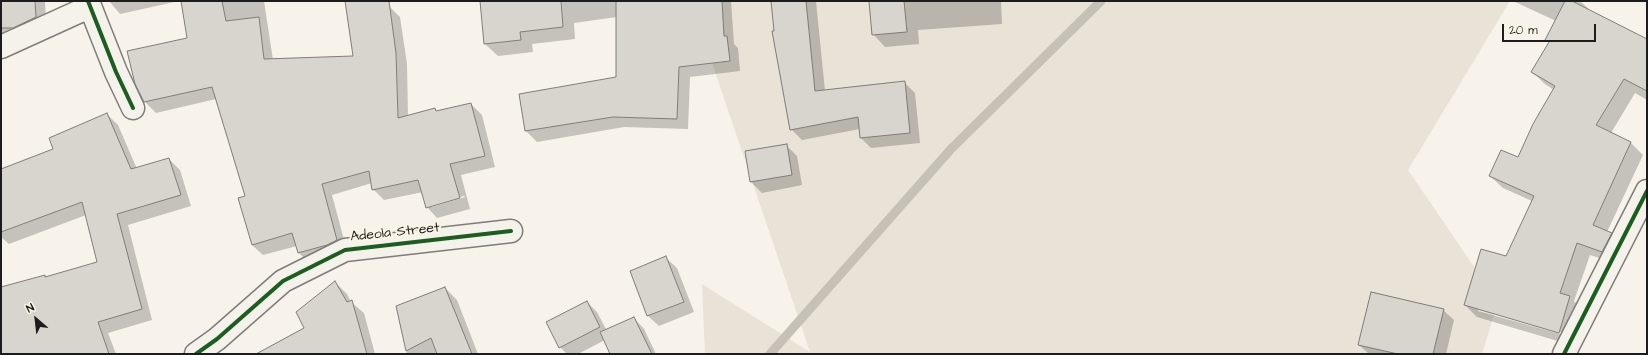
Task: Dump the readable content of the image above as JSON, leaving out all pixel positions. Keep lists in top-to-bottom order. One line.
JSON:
{"streets":{"street":["Adeola Street"]},"scale_bar":"20 m","north":"top left"}
